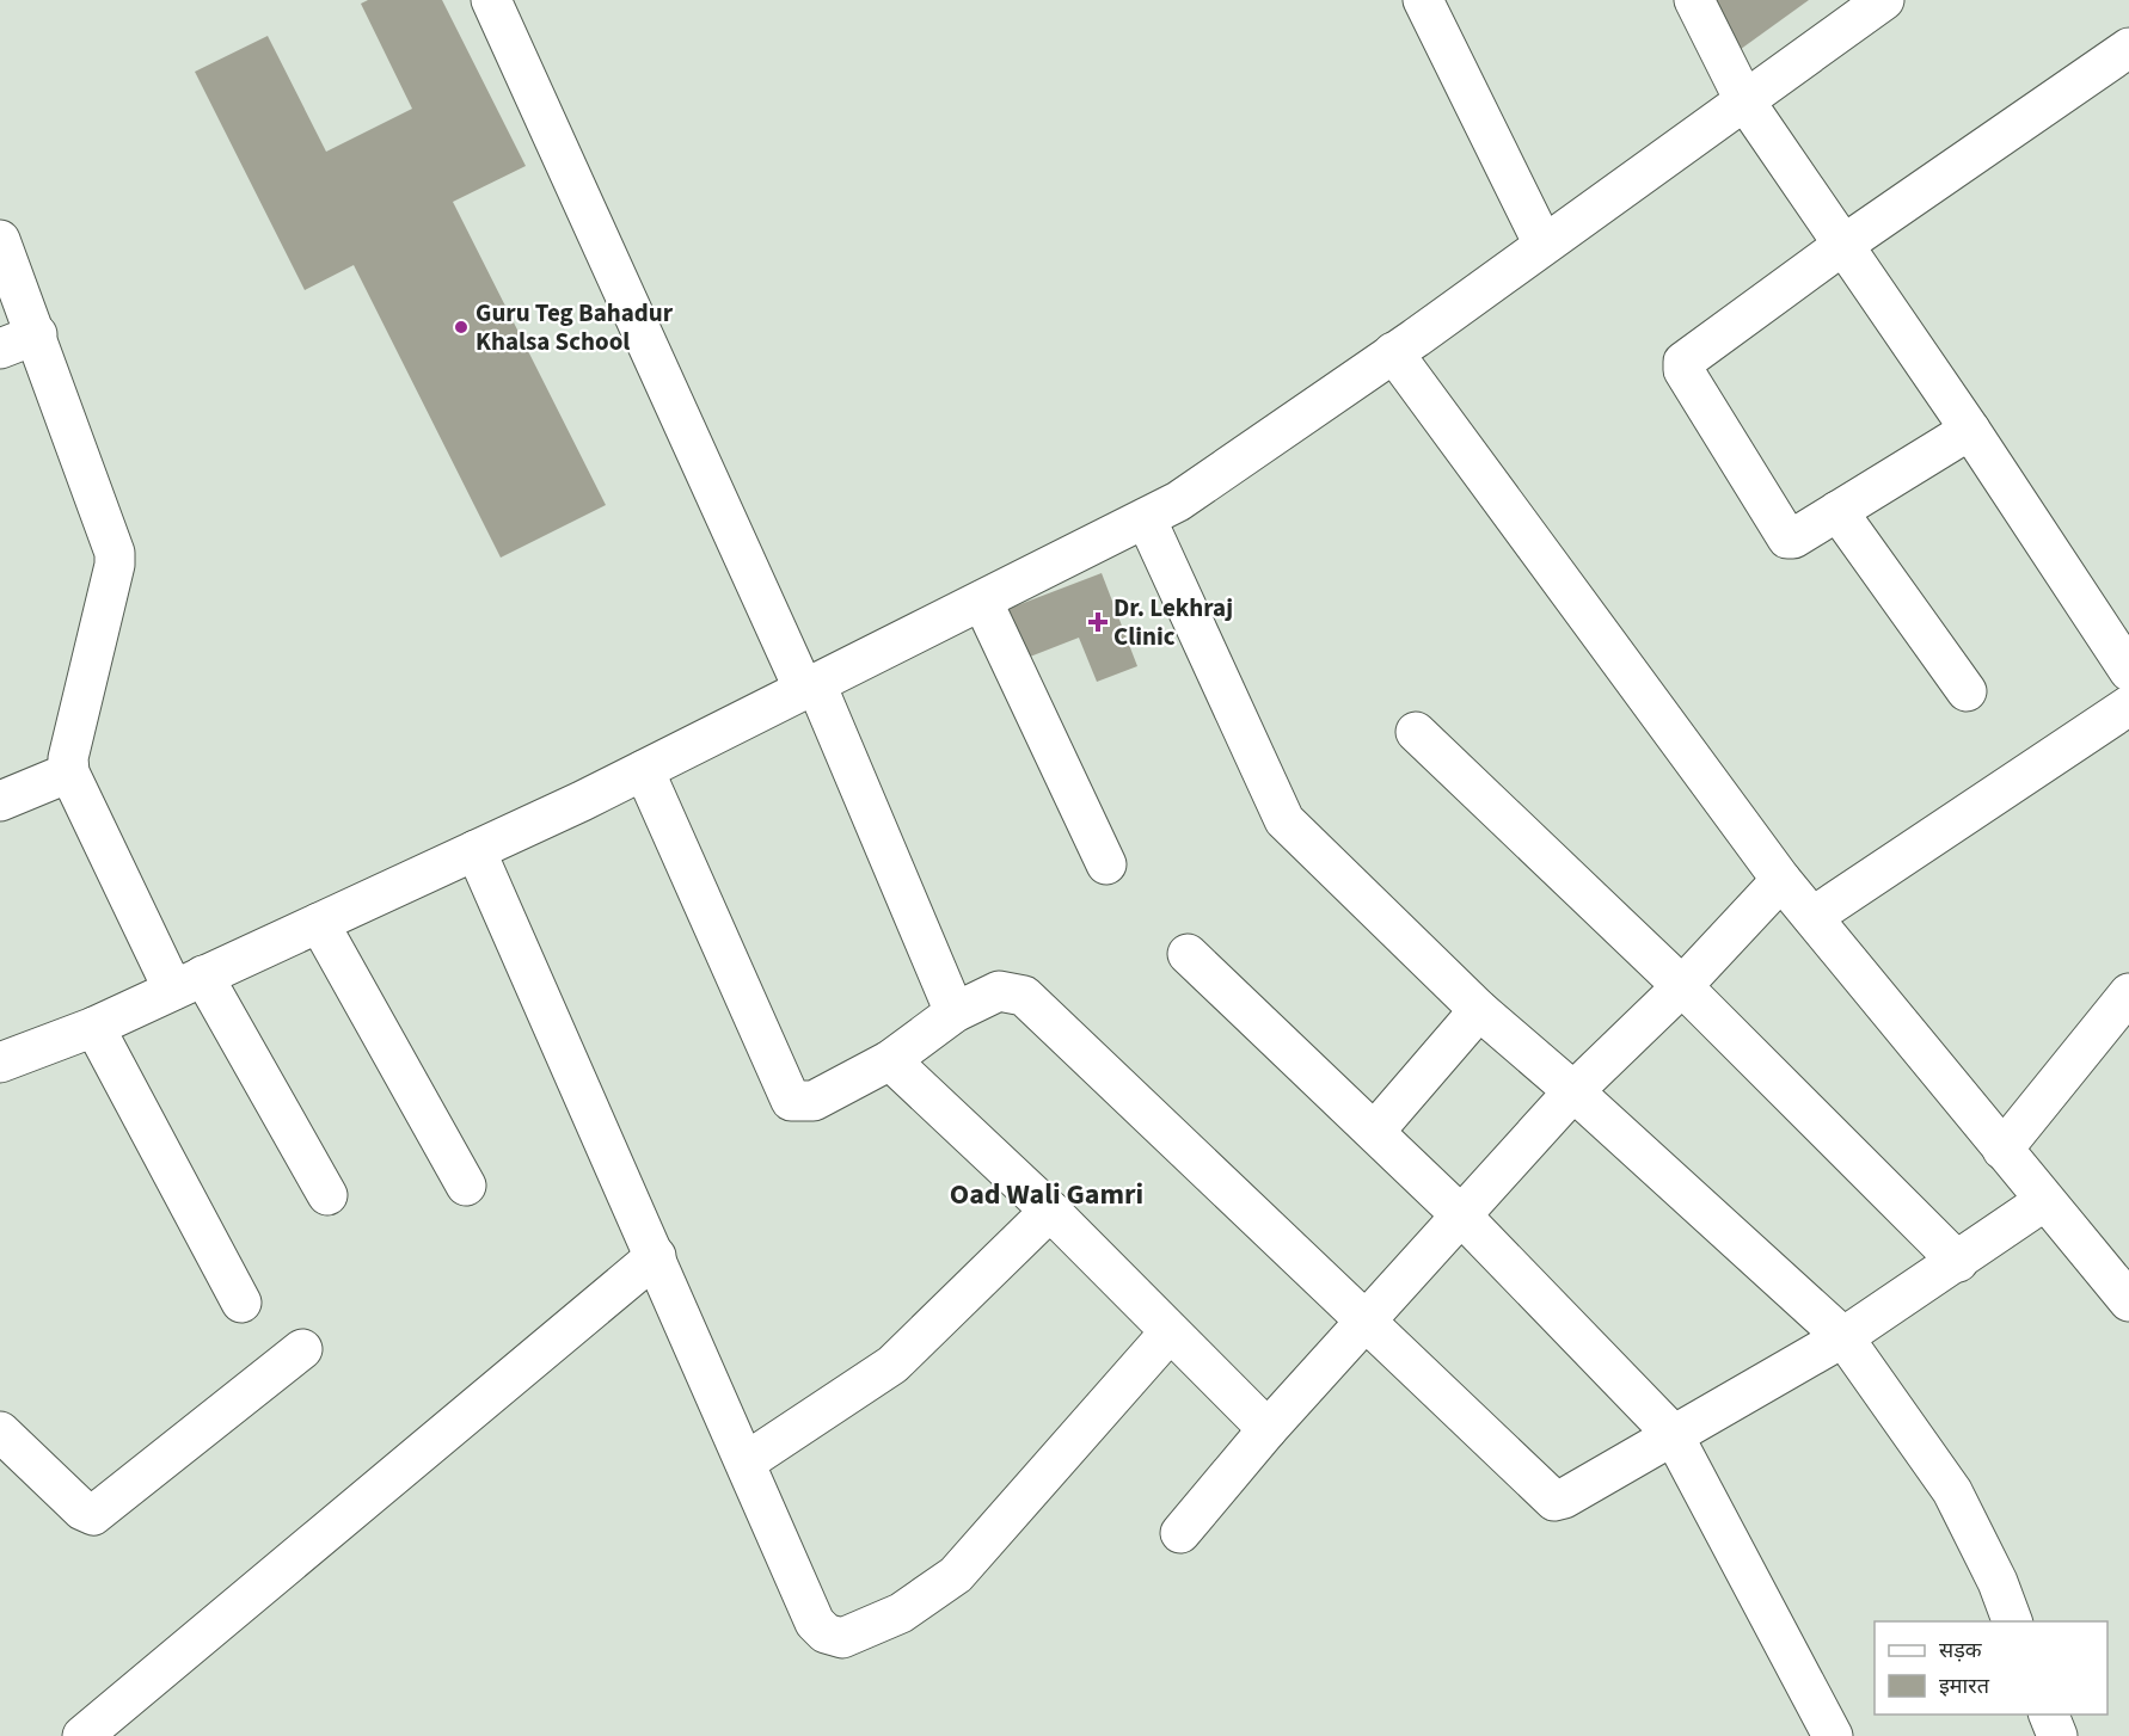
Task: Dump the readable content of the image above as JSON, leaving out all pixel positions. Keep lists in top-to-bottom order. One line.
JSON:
{"districts":["Oad Wali Gamri"],"places":{"other":["Guru Teg Bahadur Khalsa School"],"health":["Dr. Lekhraj Clinic"]},"legend":["सड़क","इमारत"]}
